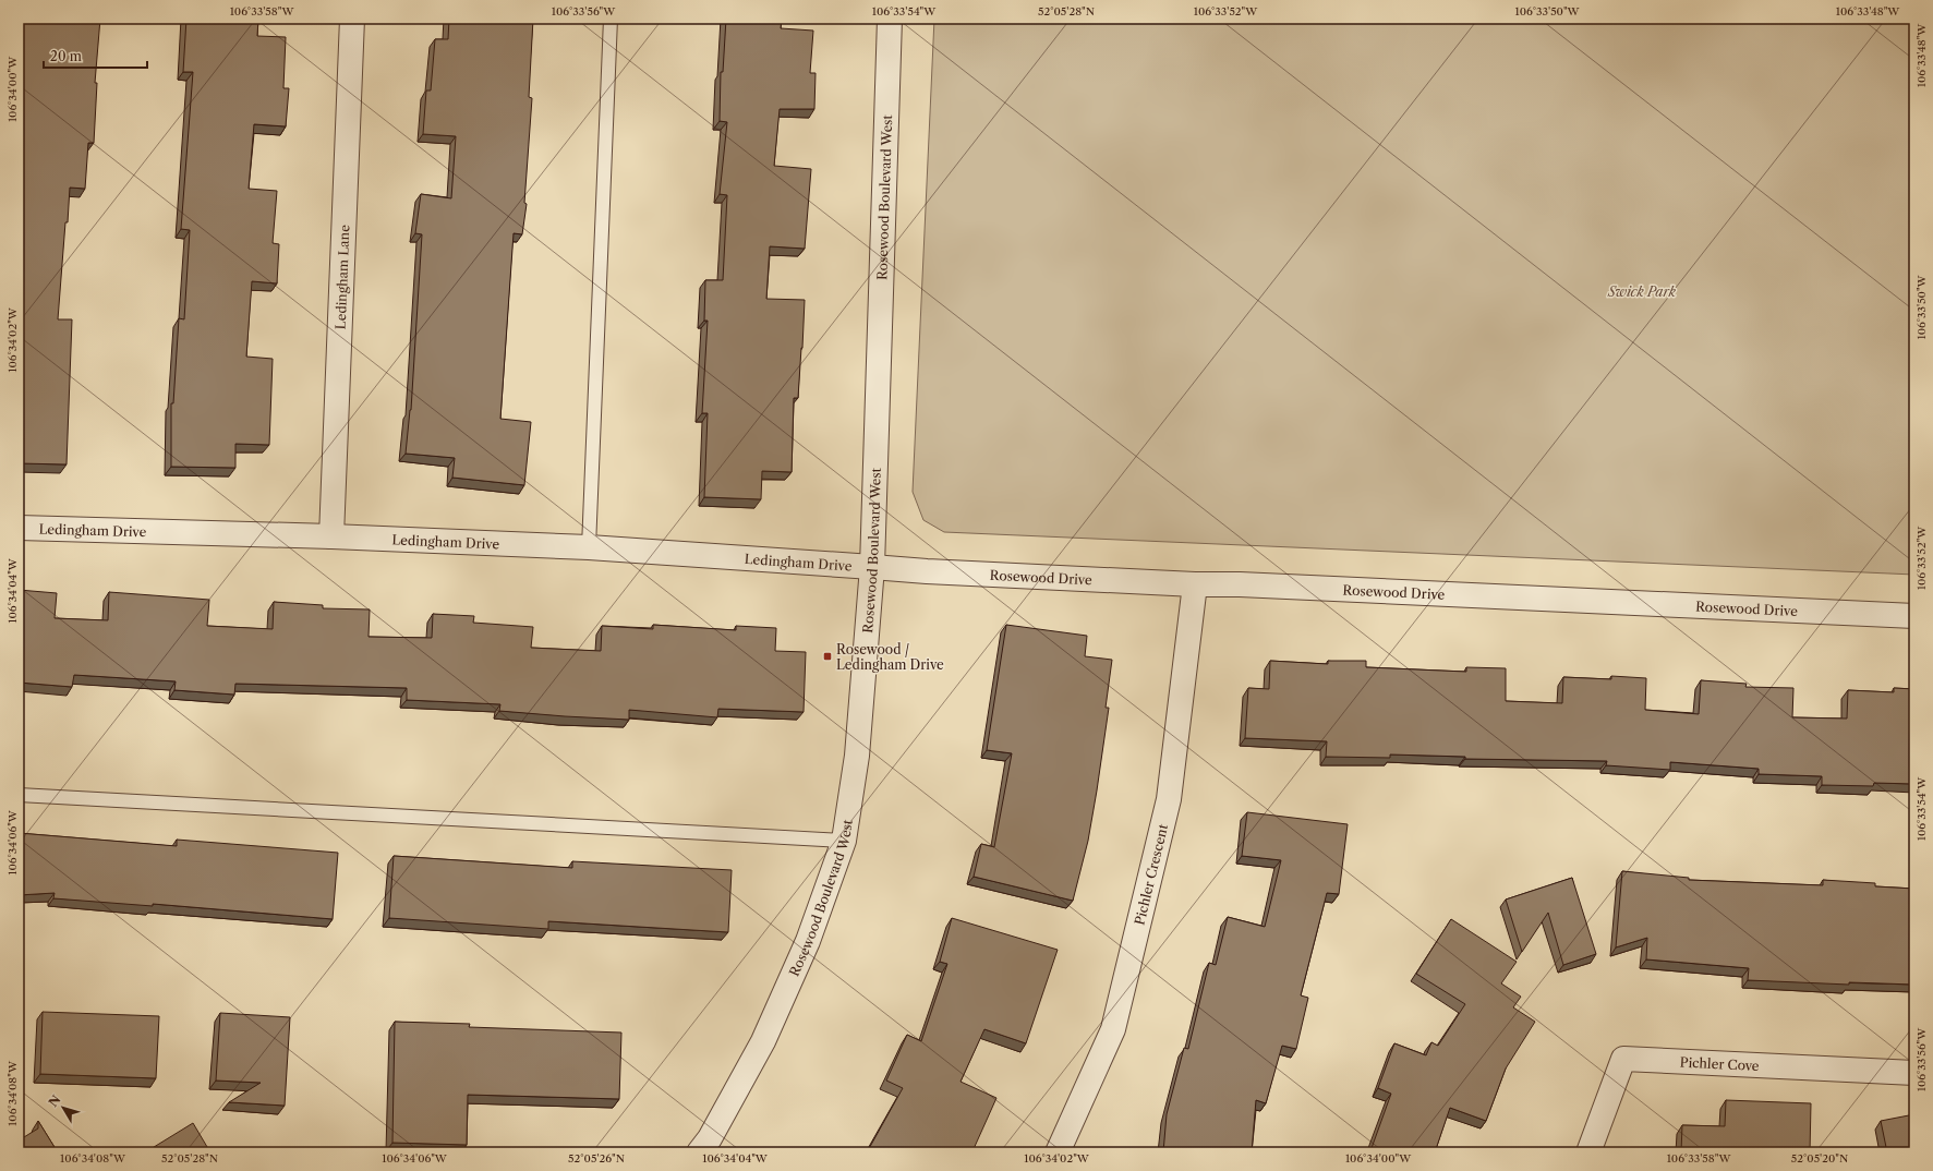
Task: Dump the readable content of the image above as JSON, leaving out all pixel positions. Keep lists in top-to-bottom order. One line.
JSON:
{"streets":{"street":["Rosewood Boulevard West","Ledingham Lane","Ledingham Drive","Rosewood Drive","Pichler Crescent","Pichler Cove"]},"crossings":[["Rosewood Boulevard West","Ledingham Drive"],["Rosewood Boulevard West","Rosewood Drive"],["Ledingham Lane","Ledingham Drive"],["Ledingham Drive","Rosewood Drive"],["Rosewood Drive","Pichler Crescent"]],"parks":["Swick Park"],"places":{"transit":["Rosewood / Ledingham Drive"]},"scale_bar":"20 m","north":"top left","coordinates":["106°33'58\"W","106°33'56\"W","106°33'54\"W","52°05'28\"N","106°33'52\"W","106°33'50\"W","106°33'48\"W","106°34'00\"W","106°34'02\"W","106°34'04\"W","106°34'06\"W","106°34'08\"W","52°05'26\"N","52°05'20\"N"]}
